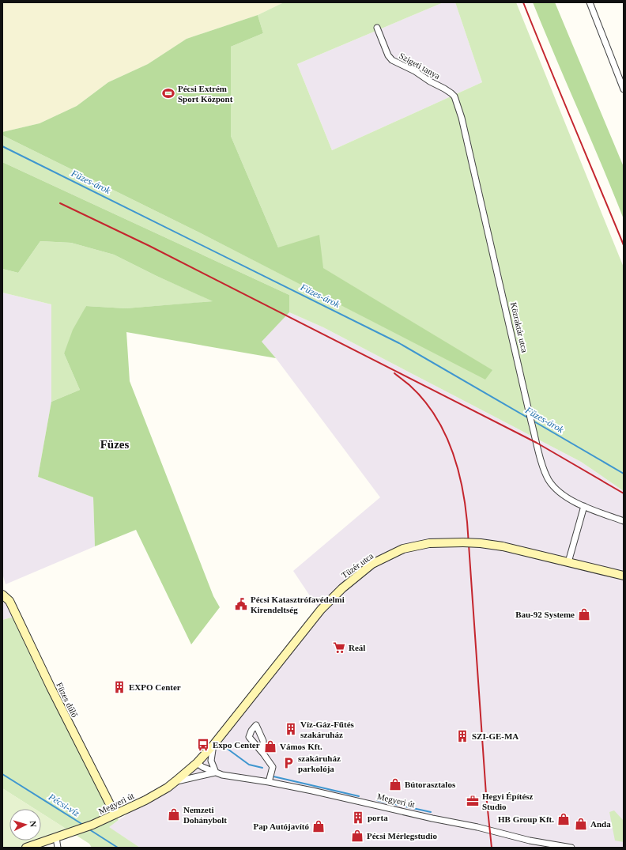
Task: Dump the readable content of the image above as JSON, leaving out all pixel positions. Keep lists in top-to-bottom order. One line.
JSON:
{"streets":{"street":["Szigeti tanya","Közraktár utca","Tüzér utca","Füzes dűlő","Megyeri út"]},"crossings":[["Szigeti tanya","Közraktár utca"],["Tüzér utca","Megyeri út"],["Füzes dűlő","Megyeri út"]],"districts":["Füzes"],"water":["Füzes-árok","Pécsi-víz"],"places":{"sports":["Pécsi Extrém Sport Központ"],"public building":["Pécsi Katasztrófavédelmi Kirendeltség"],"shop":["Bau-92 Systeme","Vámos Kft.","Bútorasztalos","Nemzeti Dohánybolt","HB Group Kft.","Anda","Pap Autójavító","Pécsi Mérlegstudio"],"supermarket":["Reál"],"building":["EXPO Center","Víz-Gáz-Fűtés szakáruház","SZI-GE-MA","porta"],"bus stop":["Expo Center"],"parking":["szakáruház parkolója"],"office":["Hegyi Építész Studio"]},"north":"right"}
